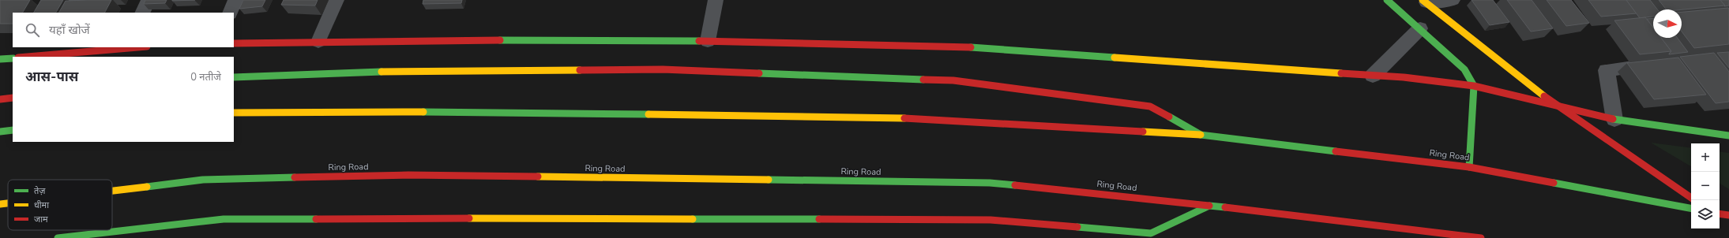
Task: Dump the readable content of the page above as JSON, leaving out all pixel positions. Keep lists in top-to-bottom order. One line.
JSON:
{"streets":{"main road":["Ring Road"]},"legend":["तेज़","धीमा","जाम"],"north":"right","page":{"search":"यहाँ खोजें","heading":["आस-पास","0 नतीजे"],"map_buttons":["+","−"]}}
